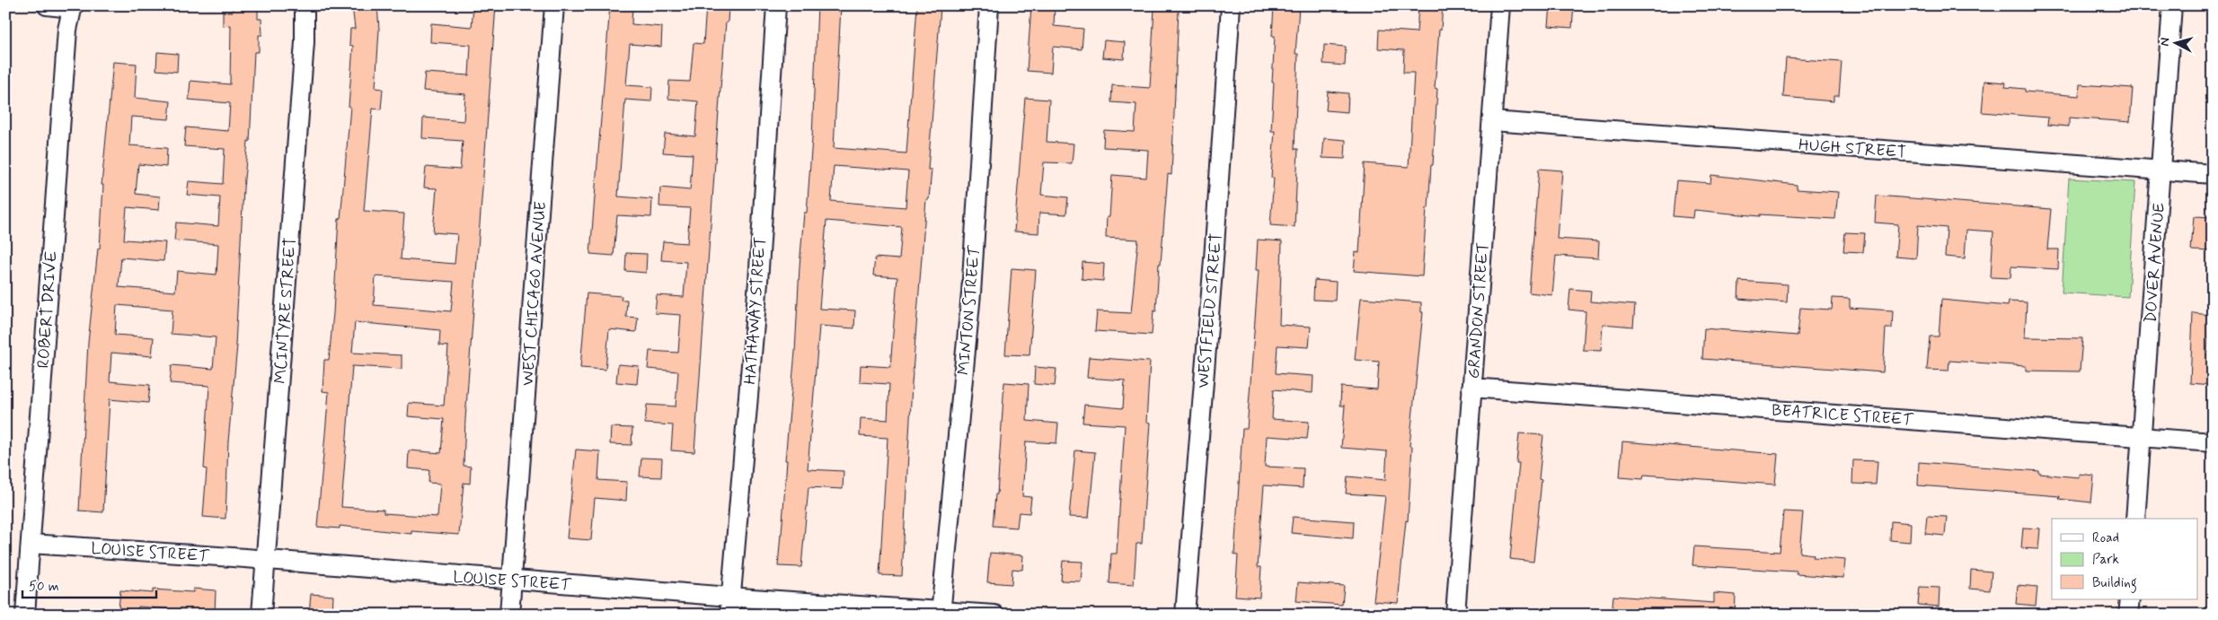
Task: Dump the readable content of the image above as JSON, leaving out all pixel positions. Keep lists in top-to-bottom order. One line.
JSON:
{"streets":{"street":["HUGH STREET","DOVER AVENUE","WEST CHICAGO AVENUE","ROBERT DRIVE","MCINTYRE STREET","HATHAWAY STREET","MINTON STREET","WESTFIELD STREET","GRANDON STREET","BEATRICE STREET","LOUISE STREET"]},"crossings":[["HUGH STREET","DOVER AVENUE"],["HUGH STREET","GRANDON STREET"],["DOVER AVENUE","BEATRICE STREET"],["WEST CHICAGO AVENUE","LOUISE STREET"],["ROBERT DRIVE","LOUISE STREET"],["MCINTYRE STREET","LOUISE STREET"],["HATHAWAY STREET","LOUISE STREET"],["MINTON STREET","LOUISE STREET"],["GRANDON STREET","BEATRICE STREET"]],"legend":["Road","Park","Building"],"scale_bar":"50 m","north":"left"}
